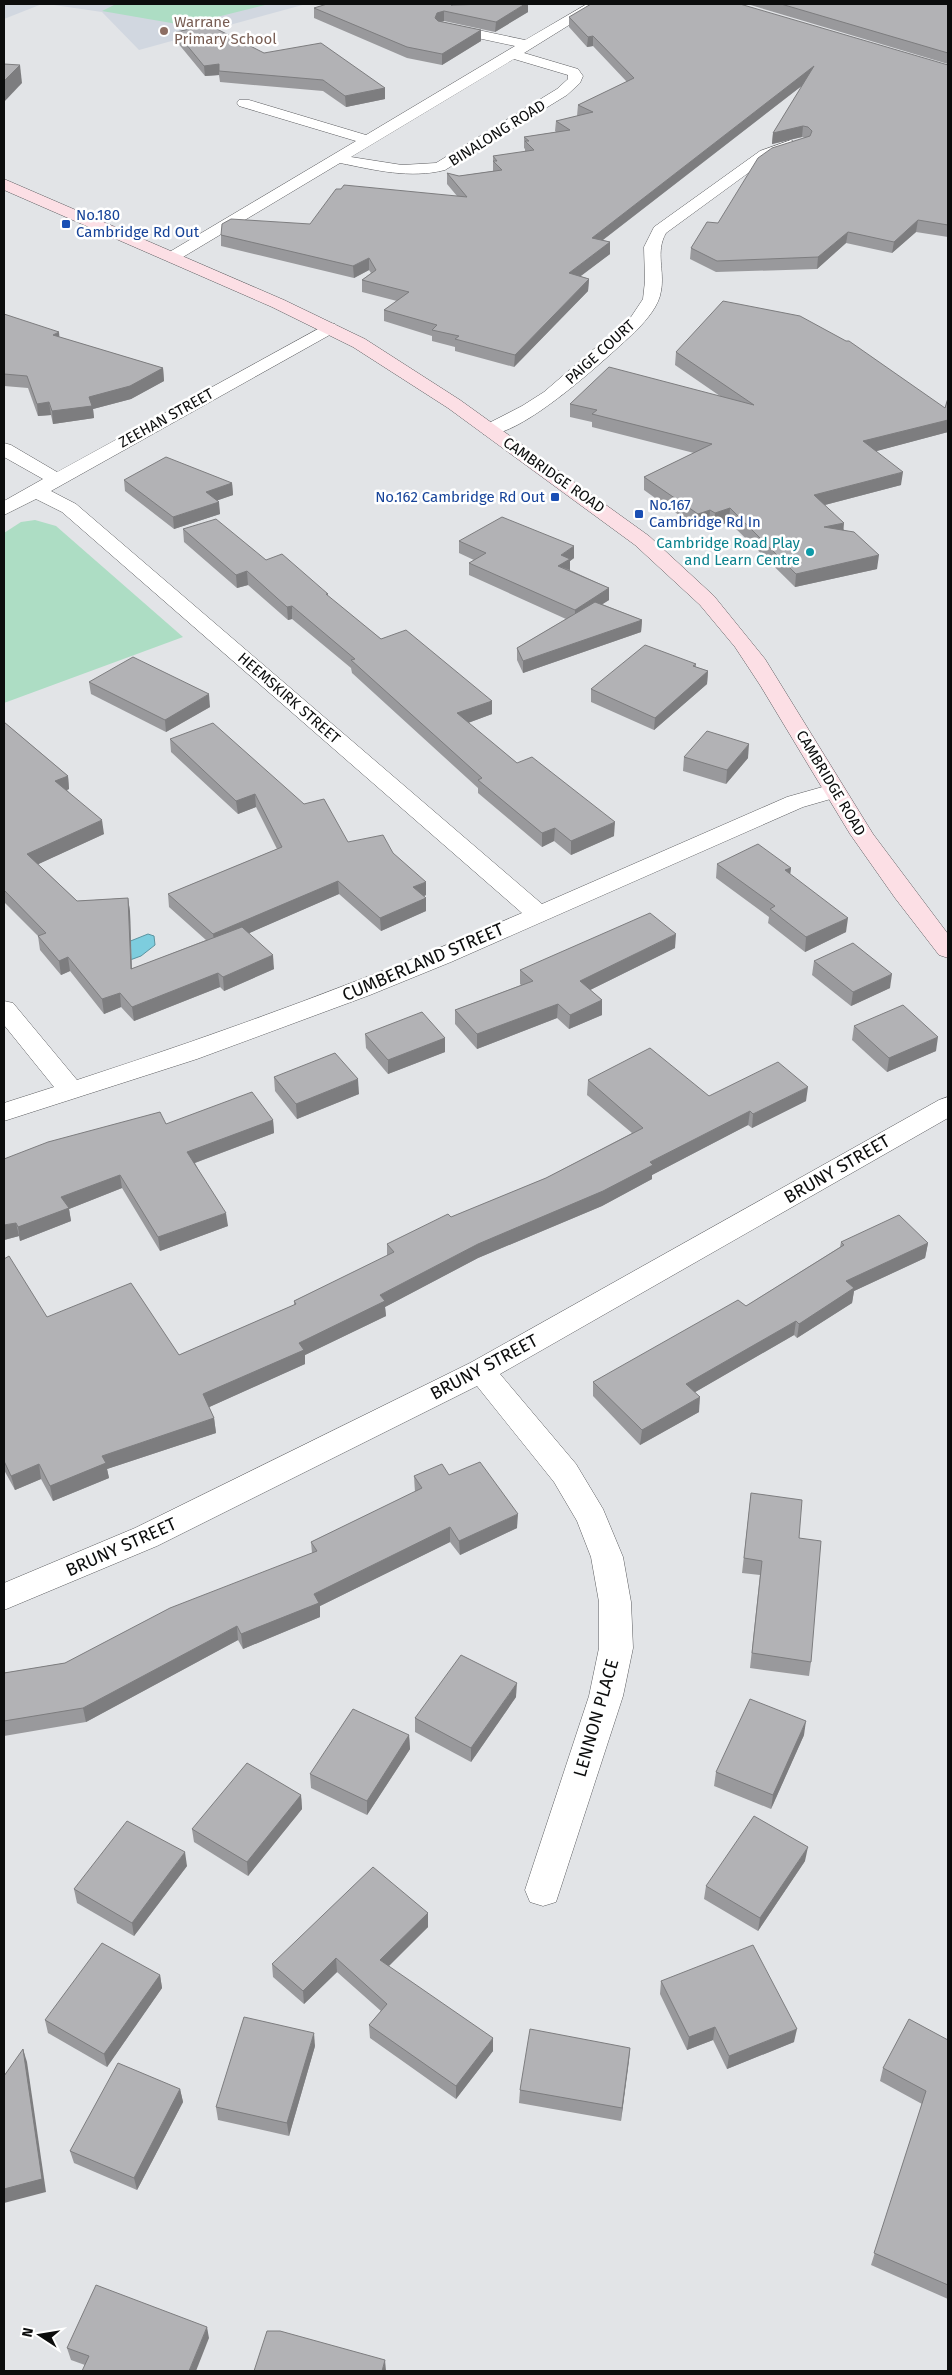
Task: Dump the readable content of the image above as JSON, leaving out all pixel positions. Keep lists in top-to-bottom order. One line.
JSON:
{"streets":{"main road":["CAMBRIDGE ROAD"],"street":["BINALONG ROAD","PAIGE COURT","ZEEHAN STREET","HEEMSKIRK STREET","CUMBERLAND STREET","BRUNY STREET","LENNON PLACE"]},"crossings":[["PAIGE COURT","CAMBRIDGE ROAD"],["ZEEHAN STREET","CAMBRIDGE ROAD"],["ZEEHAN STREET","HEEMSKIRK STREET"],["CAMBRIDGE ROAD","CUMBERLAND STREET"],["HEEMSKIRK STREET","CUMBERLAND STREET"],["BRUNY STREET","LENNON PLACE"]],"places":{"other":["Warrane Primary School","Cambridge Road Play and Learn Centre"],"transit":["No.180 Cambridge Rd Out","No.162 Cambridge Rd Out","No.167 Cambridge Rd In"]},"north":"left"}
